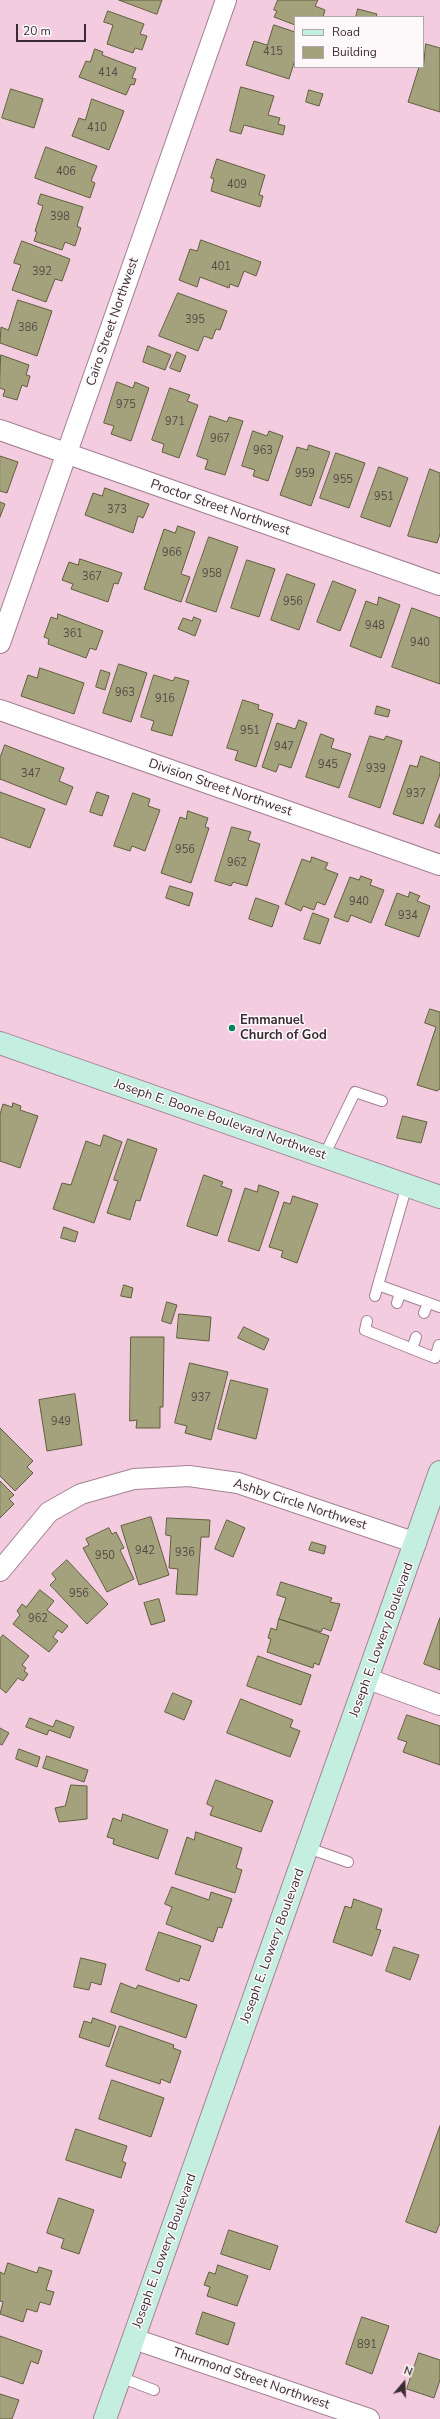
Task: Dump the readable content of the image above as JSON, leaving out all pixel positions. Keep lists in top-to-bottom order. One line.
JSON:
{"streets":{"main road":["Joseph E. Boone Boulevard Northwest","Joseph E. Lowery Boulevard"],"street":["Cairo Street Northwest","Proctor Street Northwest","Division Street Northwest","Ashby Circle Northwest","Thurmond Street Northwest"]},"crossings":[["Cairo Street Northwest","Proctor Street Northwest"],["Ashby Circle Northwest","Joseph E. Lowery Boulevard"],["Joseph E. Lowery Boulevard","Thurmond Street Northwest"]],"places":["Emmanuel Church of God"],"house_numbers":["415","414","410","406","409","398","401","392","395","386","975","971","967","963","959","955","951","373","966","958","367","956","948","361","940","963","916","951","947","945","939","347","937","956","962","940","934","937","949","942","936","950","956","962","891"],"legend":["Road","Building"],"scale_bar":"20 m","north":"top"}
